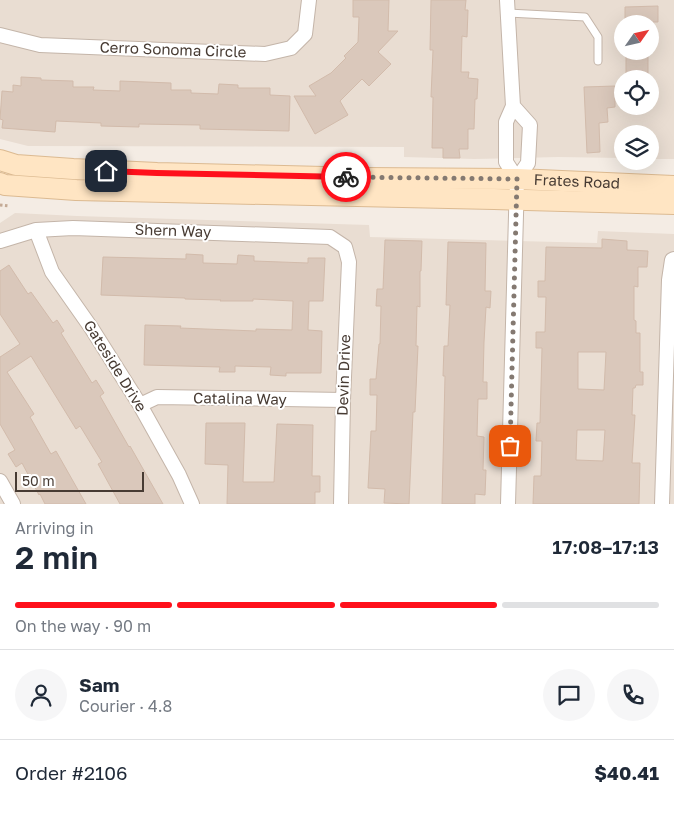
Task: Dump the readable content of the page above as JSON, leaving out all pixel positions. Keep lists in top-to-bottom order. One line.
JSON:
{"streets":{"street":["Cerro Sonoma Circle","Frates Road","Shern Way","Gateside Drive","Devin Drive","Catalina Way"]},"crossings":[["Shern Way","Gateside Drive"],["Shern Way","Devin Drive"],["Gateside Drive","Catalina Way"],["Devin Drive","Catalina Way"]],"scale_bar":"50 m","north":"top right","page":{"scale":"50 m","heading":["2 min","Arriving in","17:08–17:13"],"panel":["Sam","Courier · 4.8","Order #2106","$40.41"],"bar":"On the way · 90 m"}}
